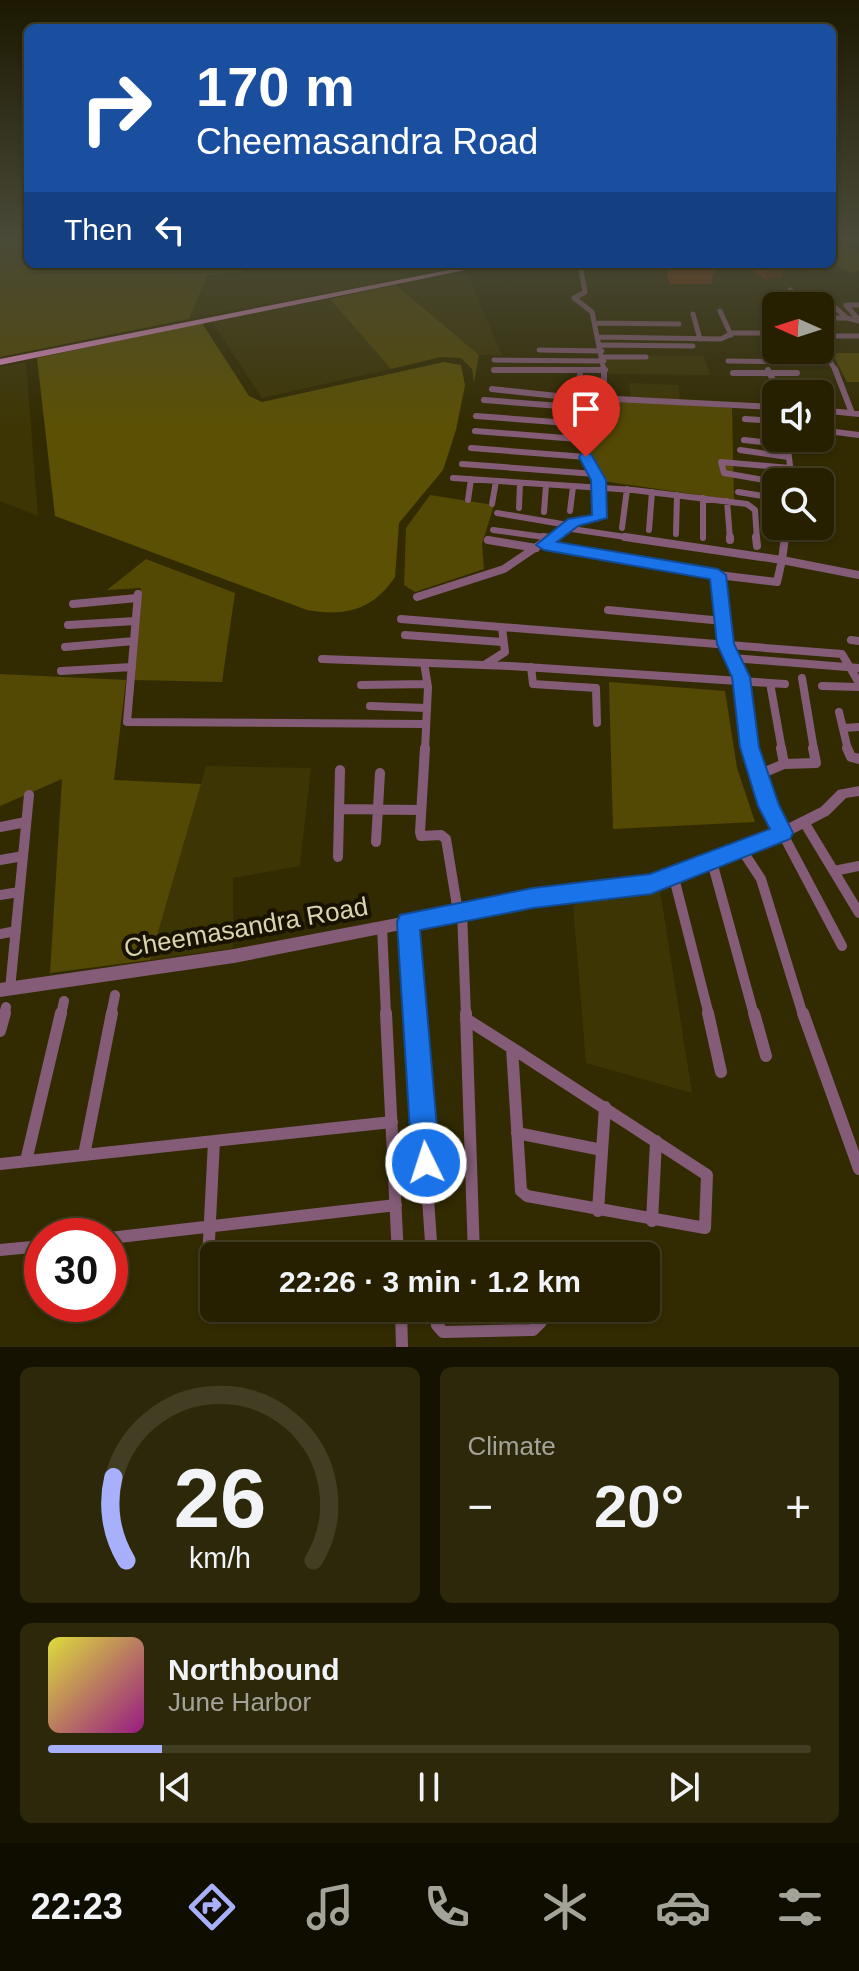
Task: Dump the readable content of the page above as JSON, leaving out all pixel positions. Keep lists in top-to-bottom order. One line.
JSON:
{"streets":{"street":["Cheemasandra Road"]},"north":"left","page":{"turn":["170 m","Cheemasandra Road"],"then":"Then","limit":"30","trip":"22:26 · 3 min · 1.2 km","tile":"Climate","heat":["−","20°","+"],"song":["Northbound","June Harbor"],"tabs":"22:23","gauge":["26","km/h"]}}
